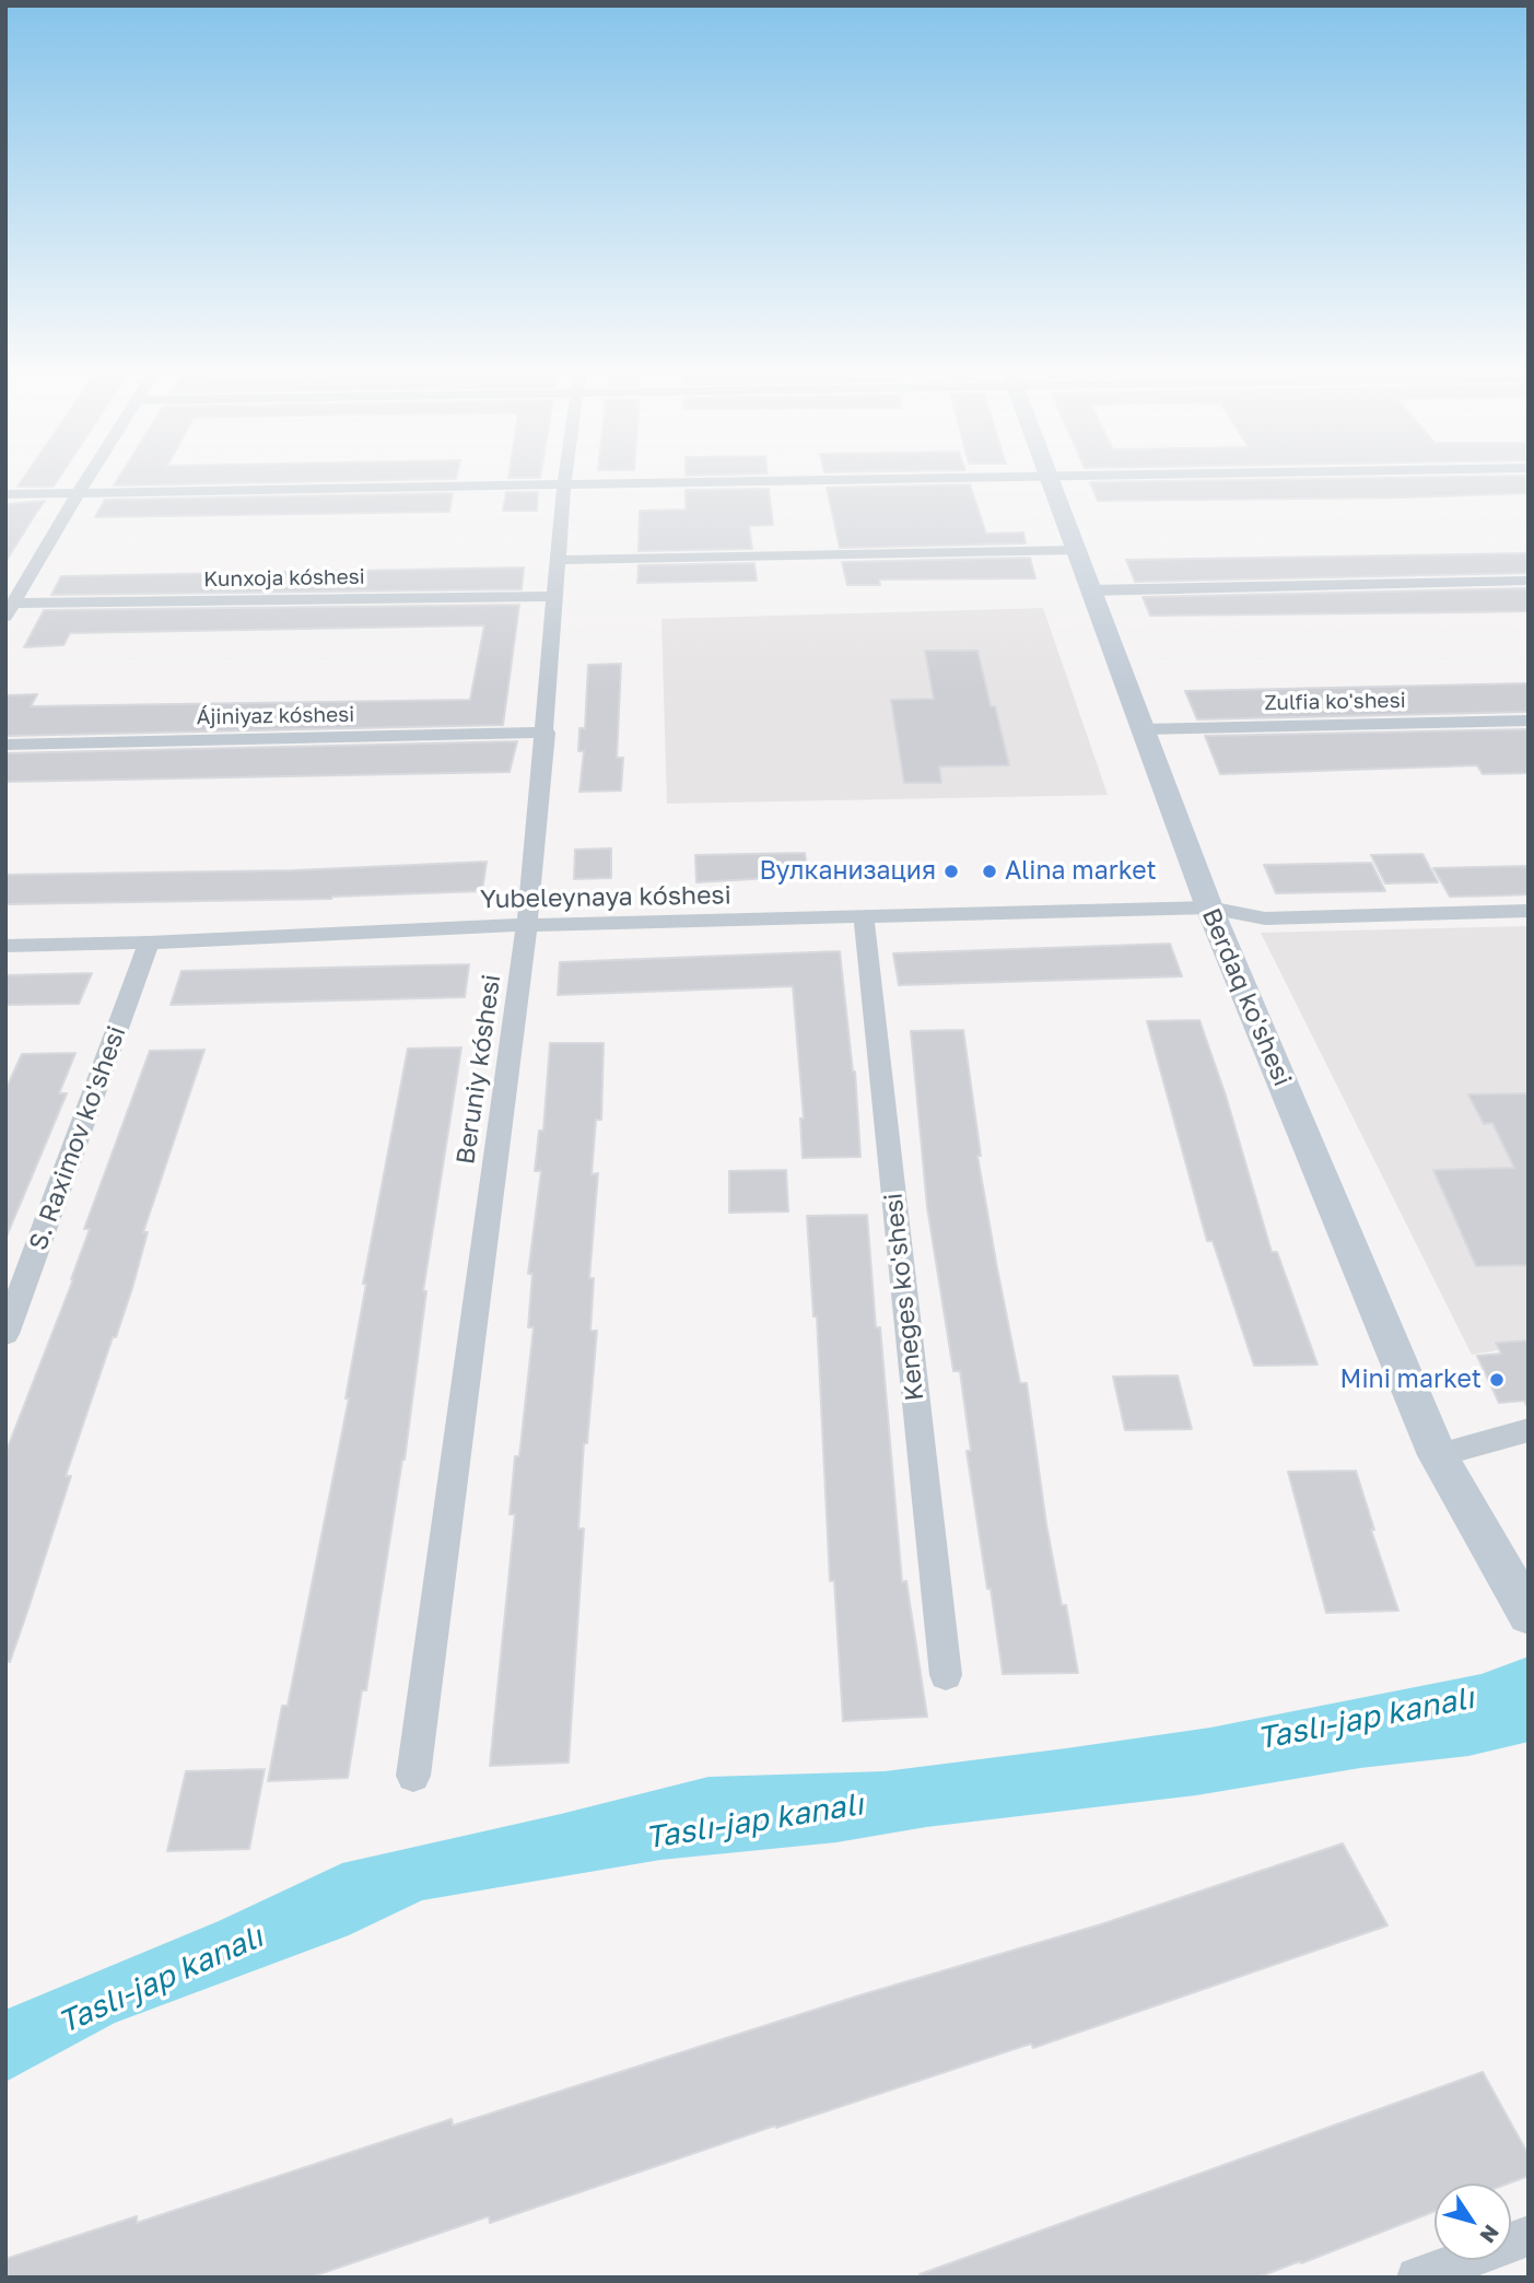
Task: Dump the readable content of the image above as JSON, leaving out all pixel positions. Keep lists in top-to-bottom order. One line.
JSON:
{"streets":{"street":["Kunxoja kóshesi","Zulfia ko'shesi","Ájiniyaz kóshesi","Yubeleynaya kóshesi","Berdaq ko'shesi","Beruniy kóshesi","S. Raximov ko'shesi","Keneges ko'shesi"]},"crossings":[["Kunxoja kóshesi","Beruniy kóshesi"],["Zulfia ko'shesi","Berdaq ko'shesi"],["Ájiniyaz kóshesi","Beruniy kóshesi"],["Yubeleynaya kóshesi","Berdaq ko'shesi"],["Yubeleynaya kóshesi","Beruniy kóshesi"],["Yubeleynaya kóshesi","S. Raximov ko'shesi"],["Yubeleynaya kóshesi","Keneges ko'shesi"]],"water":["Taslı-jap kanalı"],"places":["Вулканизация","Alina market","Mini market"],"north":"bottom right"}
